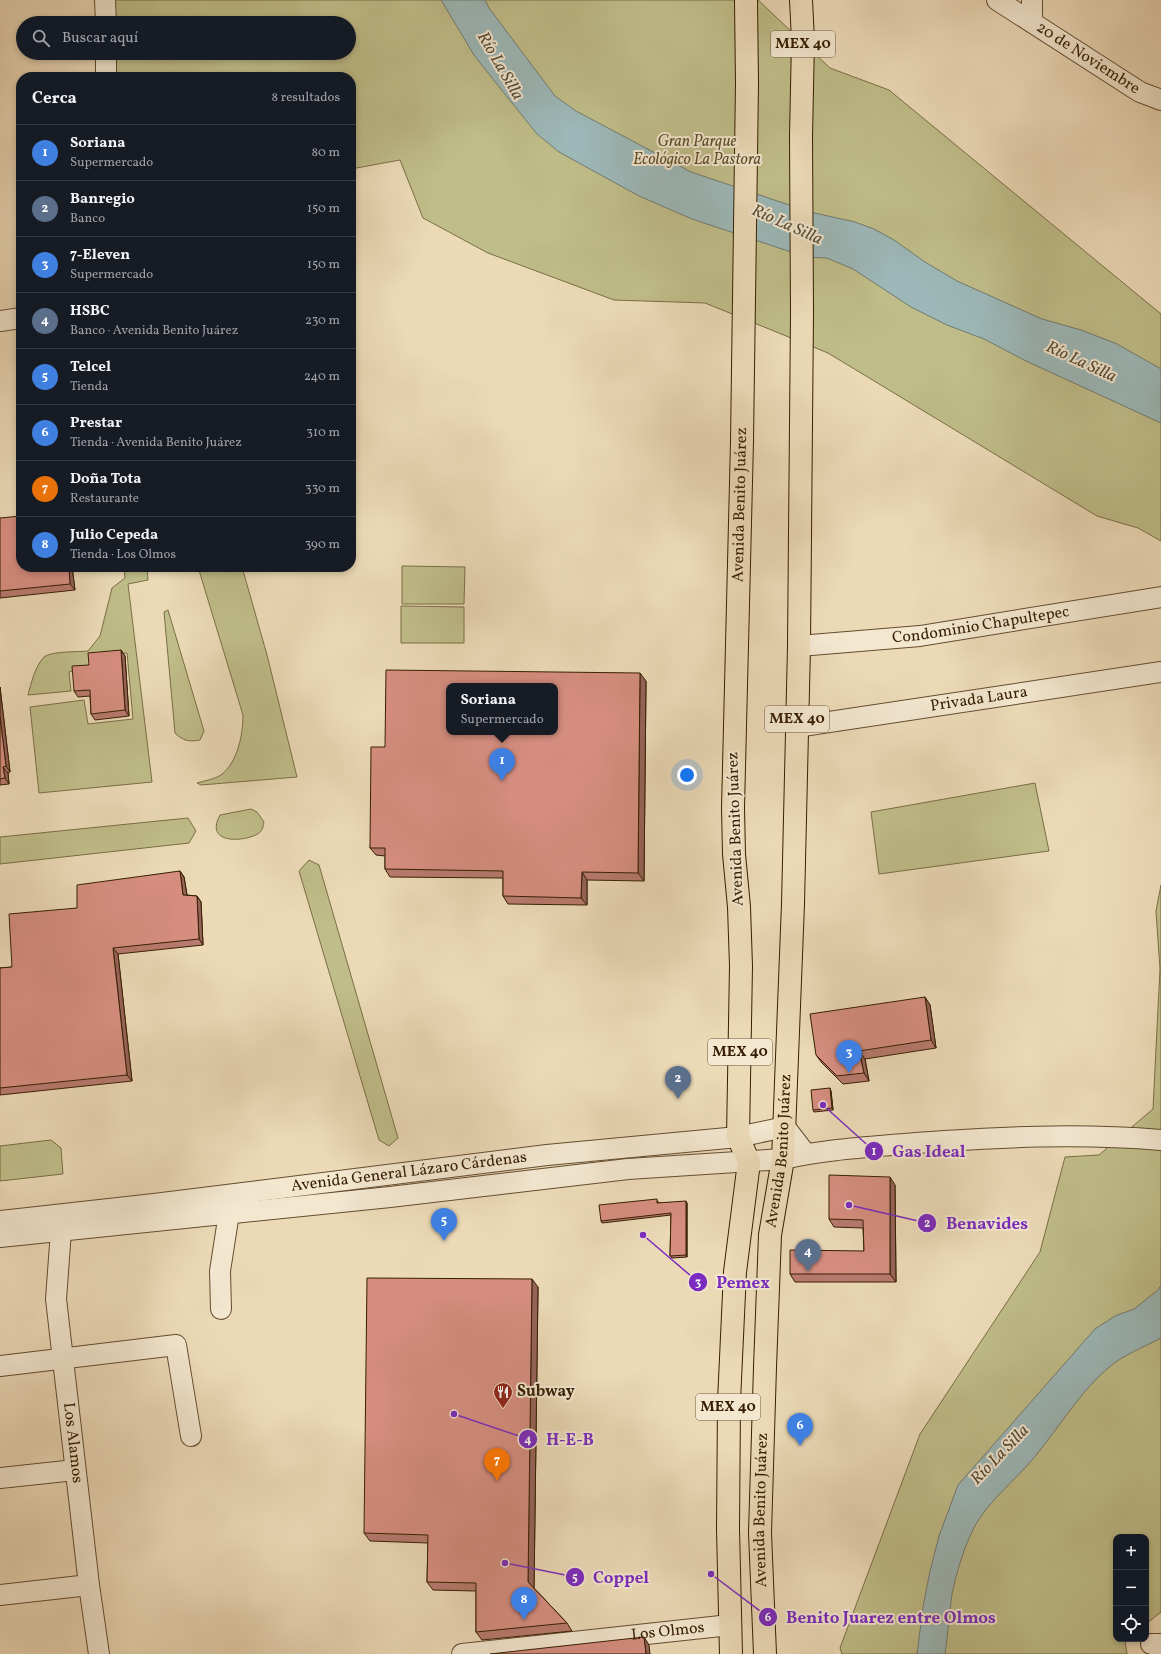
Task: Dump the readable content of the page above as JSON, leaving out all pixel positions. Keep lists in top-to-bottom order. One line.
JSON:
{"streets":{"main road":["MEX 40","Avenida Benito Juárez"],"street":["20 de Noviembre","Condominio Chapultepec","Privada Laura","Avenida General Lázaro Cárdenas","Los Alamos","Los Olmos"]},"crossings":[["Avenida Benito Juárez","Condominio Chapultepec"],["Avenida Benito Juárez","Privada Laura"],["Avenida Benito Juárez","Avenida General Lázaro Cárdenas"],["Avenida Benito Juárez","Los Olmos"],["Avenida General Lázaro Cárdenas","Los Alamos"]],"water":["Río La Silla"],"parks":["Gran Parque Ecológico La Pastora"],"places":{"other":["Gas Ideal","Benavides","Pemex","H-E-B","Coppel","Benito Juarez entre Olmos"],"restaurant":["Subway"]},"page":{"search":"Buscar aquí","heading":["Cerca","8 resultados"],"list":[{"mark":"1","name":"Soriana","note":"Supermercado","value":"80 m"},{"mark":"2","name":"Banregio","note":"Banco","value":"150 m"},{"mark":"3","name":"7-Eleven","note":"Supermercado","value":"150 m"},{"mark":"4","name":"HSBC","note":"Banco · Avenida Benito Juárez","value":"230 m"},{"mark":"5","name":"Telcel","note":"Tienda","value":"240 m"},{"mark":"6","name":"Prestar","note":"Tienda · Avenida Benito Juárez","value":"310 m"},{"mark":"7","name":"Doña Tota","note":"Restaurante","value":"330 m"},{"mark":"8","name":"Julio Cepeda","note":"Tienda · Los Olmos","value":"390 m"}],"popup":["Soriana","Supermercado"],"pins":["1","3","2","5","4","6","7","8"],"map_buttons":["+","−"]}}
